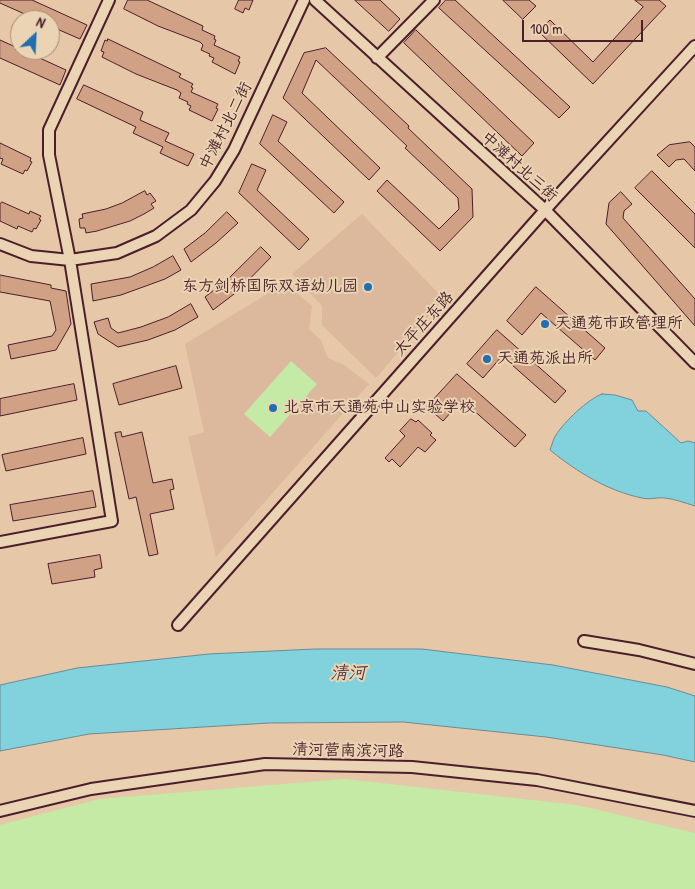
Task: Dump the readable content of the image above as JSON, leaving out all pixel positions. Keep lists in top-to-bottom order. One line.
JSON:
{"streets":{"street":["中滩村北二街","中滩村北三街","太平庄东路","清河营南滨河路"]},"crossings":[["中滩村北三街","太平庄东路"]],"water":["清河"],"places":["东方剑桥国际双语幼儿园","天通苑市政管理所","天通苑派出所","北京市天通苑中山实验学校"],"scale_bar":"100 m","north":"top right"}
